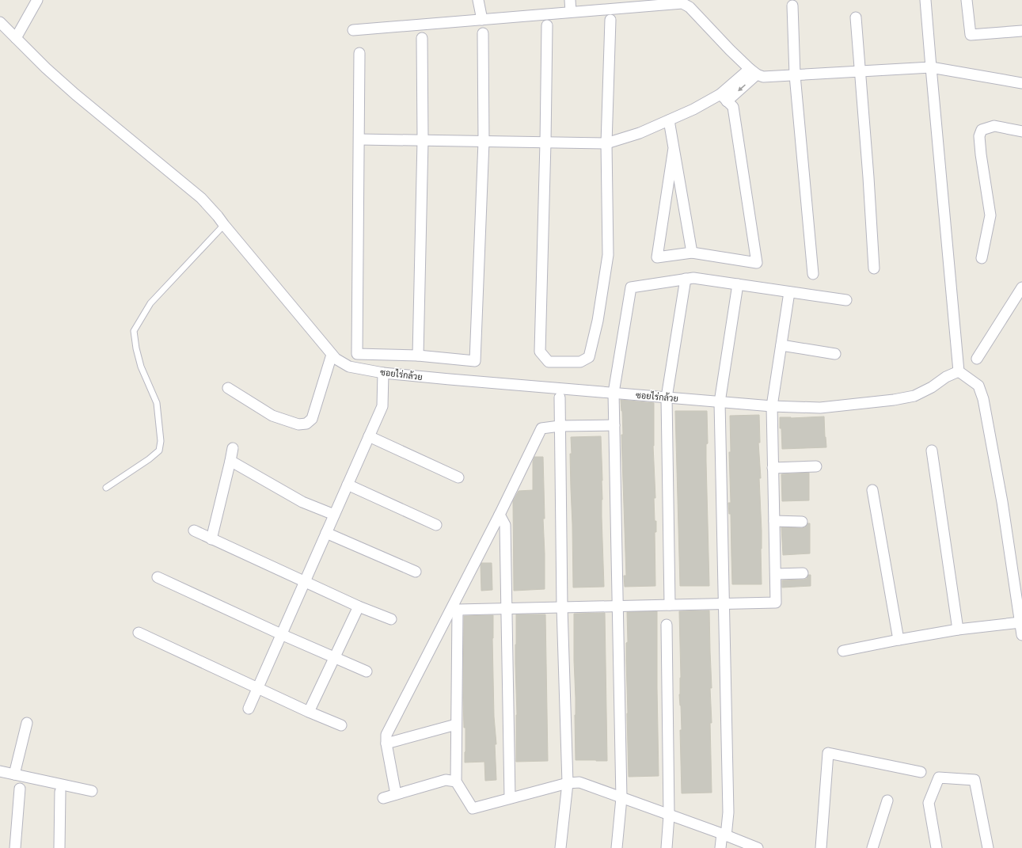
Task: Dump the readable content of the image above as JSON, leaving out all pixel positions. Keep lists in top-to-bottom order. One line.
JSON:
{"streets":{"street":["ซอยไร่กล้วย"]}}
